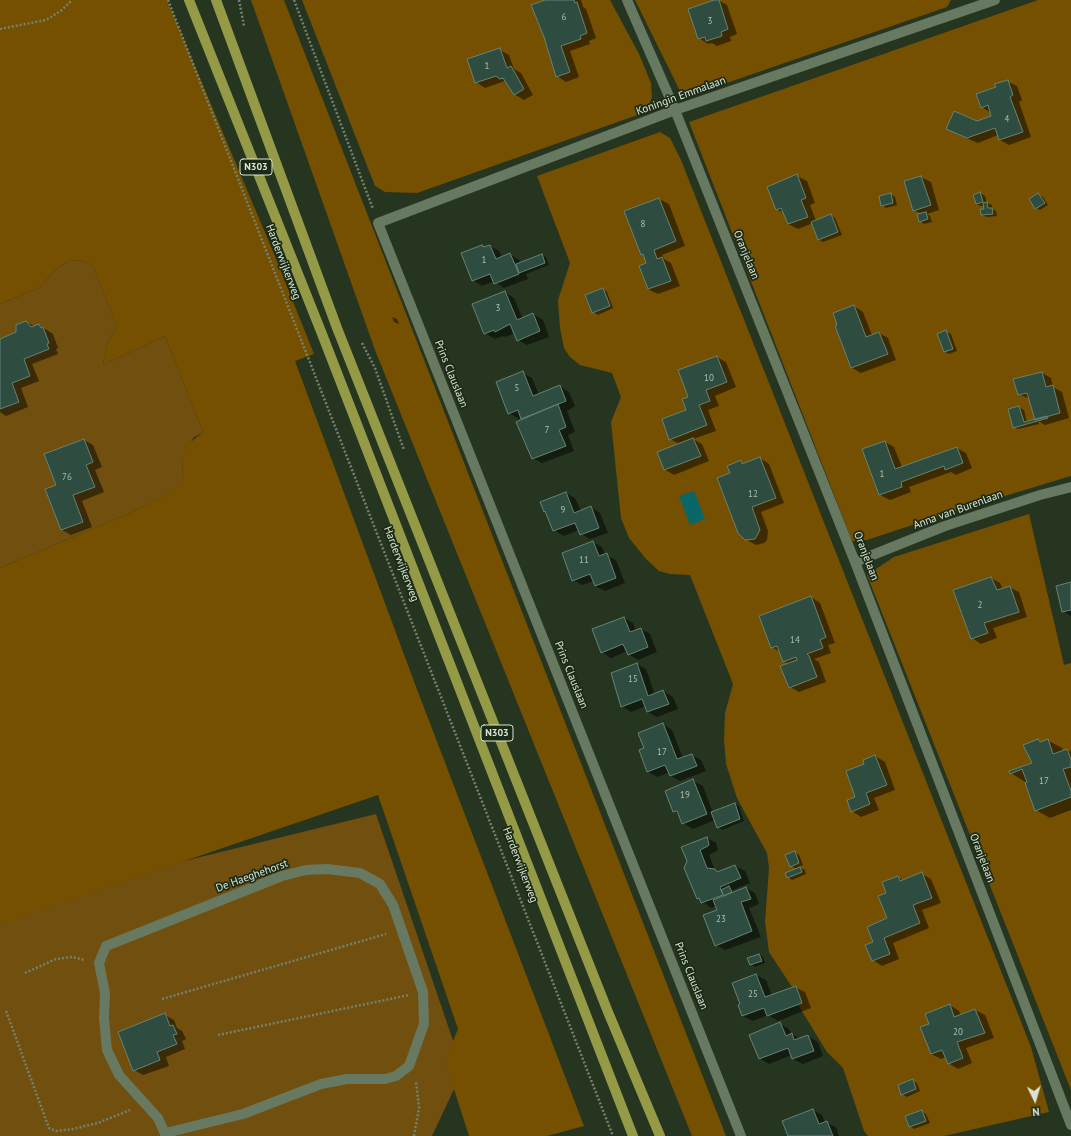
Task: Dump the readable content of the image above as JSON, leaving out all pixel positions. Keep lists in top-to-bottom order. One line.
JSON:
{"streets":{"main road":["N303","Harderwijkerweg"],"street":["Koningin Emmalaan","Oranjelaan","Prins Clauslaan","Anna van Burenlaan","De Haeghehorst"]},"crossings":[["Koningin Emmalaan","Oranjelaan"],["Koningin Emmalaan","Prins Clauslaan"],["Oranjelaan","Anna van Burenlaan"]],"house_numbers":["6","3","1","4","8","1","3","10","5","7","1","76","12","9","11","2","14","15","17","17","19","23","25","20"],"north":"bottom"}
